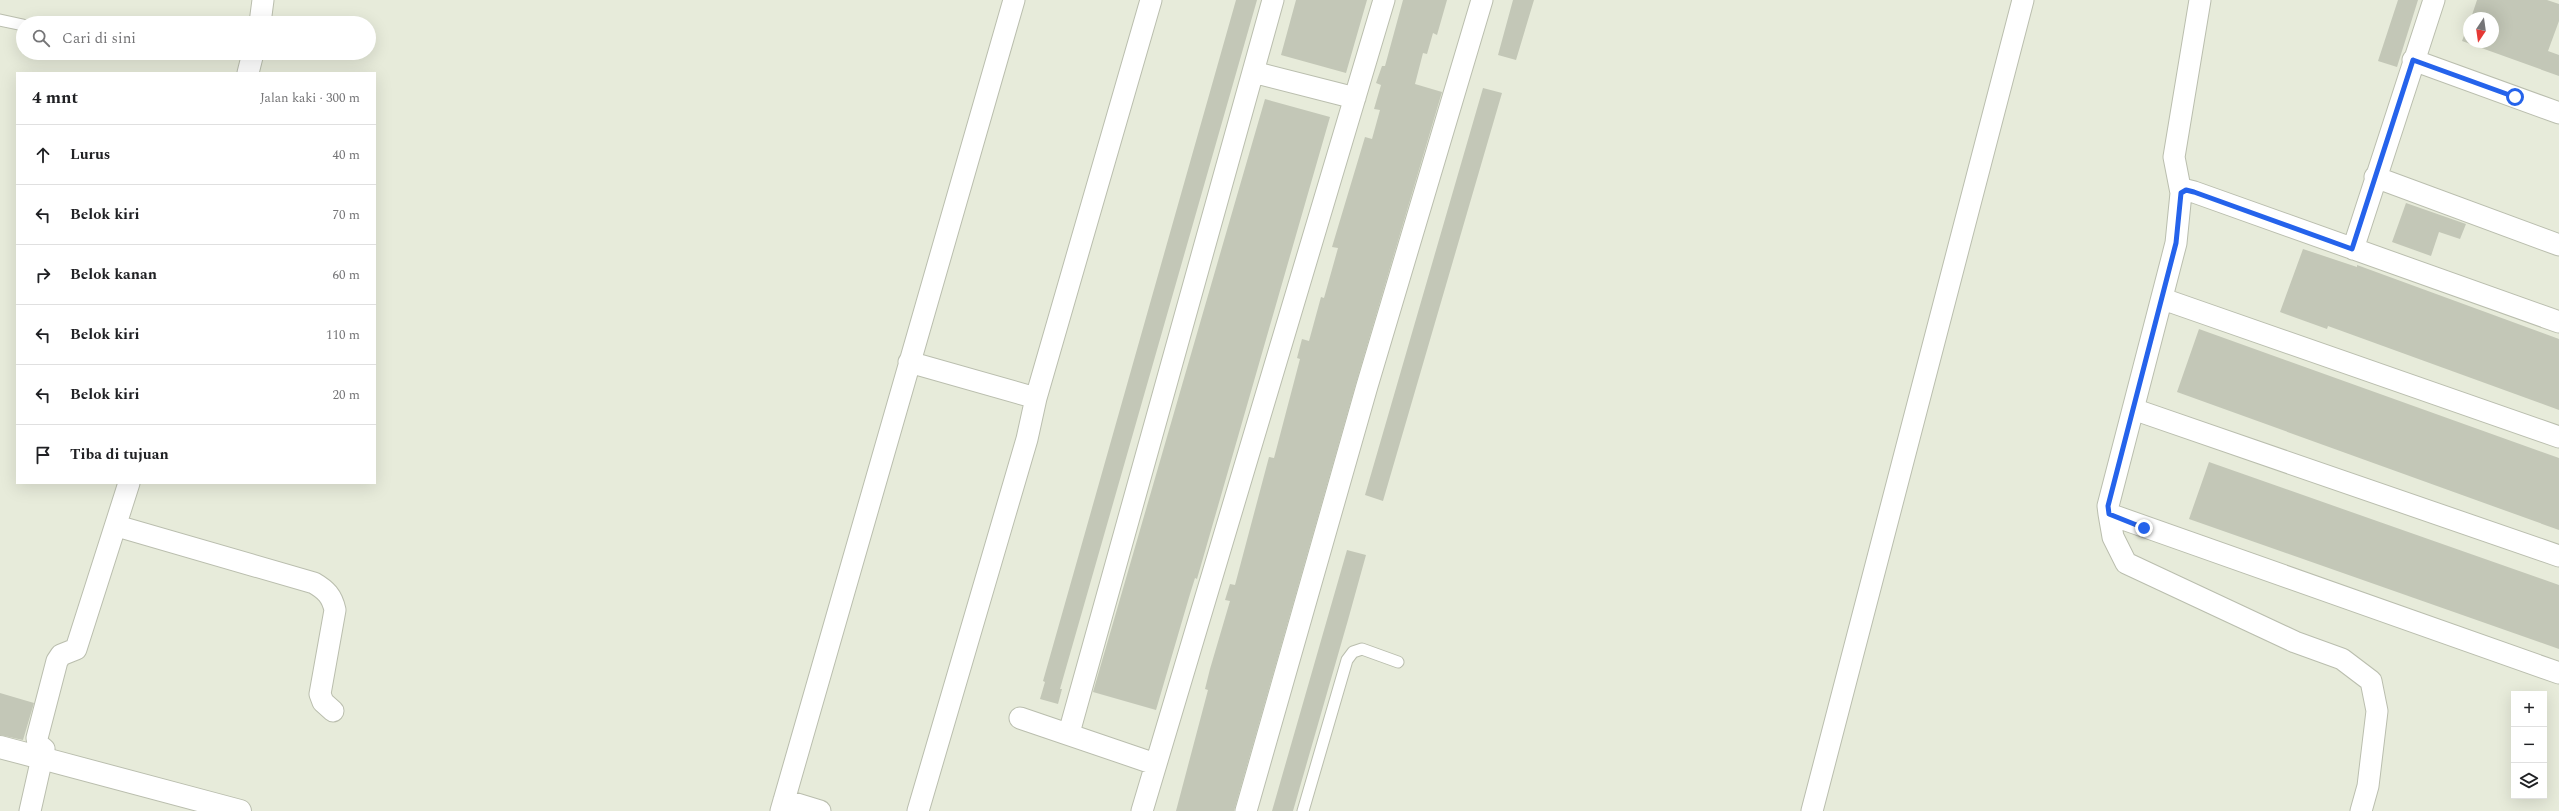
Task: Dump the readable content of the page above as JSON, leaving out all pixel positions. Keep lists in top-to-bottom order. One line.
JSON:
{"north":"bottom","page":{"search":"Cari di sini","heading":["4 mnt","Jalan kaki · 300 m"],"list":[["Lurus","40 m"],["Belok kiri","70 m"],["Belok kanan","60 m"],["Belok kiri","110 m"],["Belok kiri","20 m"],"Tiba di tujuan"],"map_buttons":["+","−"]}}
